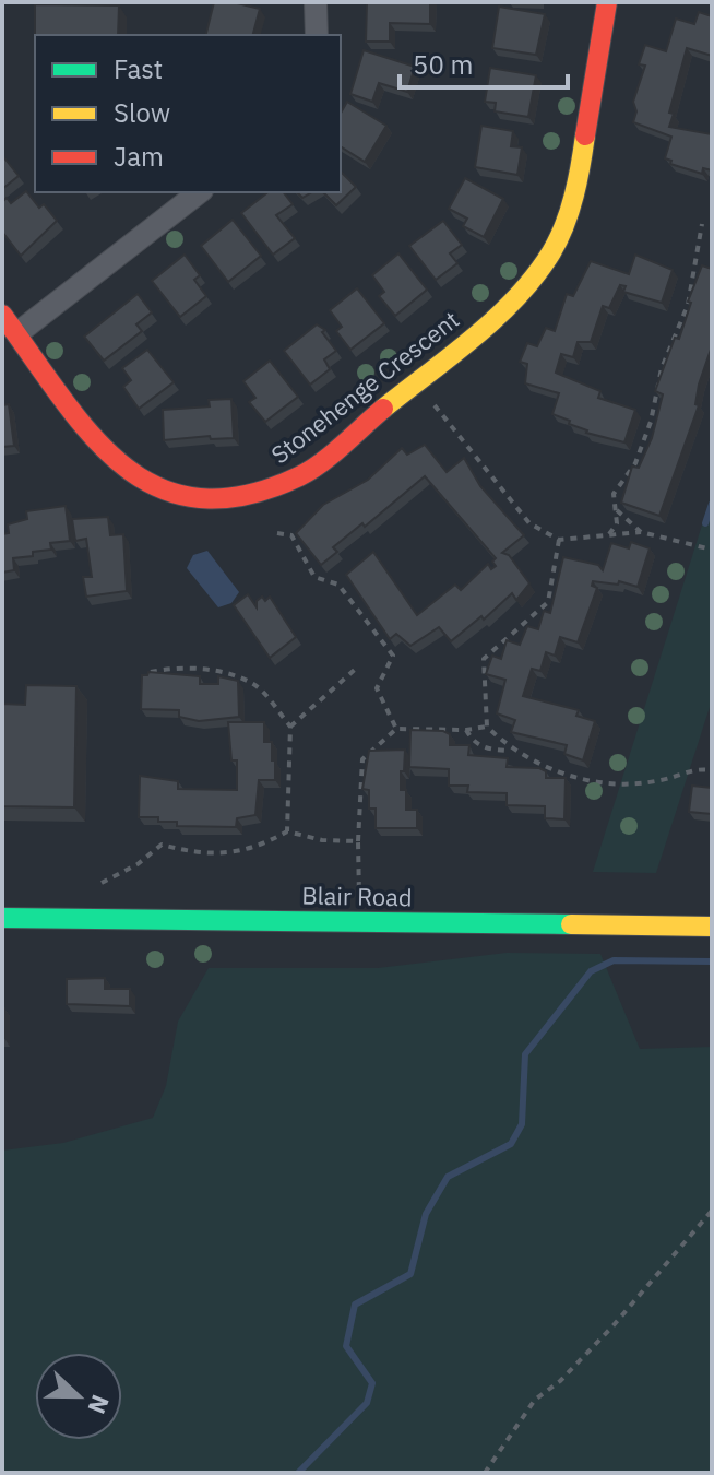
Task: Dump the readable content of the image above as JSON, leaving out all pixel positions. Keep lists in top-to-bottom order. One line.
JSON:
{"streets":{"street":["Stonehenge Crescent","Blair Road"]},"legend":["Fast","Slow","Jam"],"scale_bar":"50 m","north":"right"}
